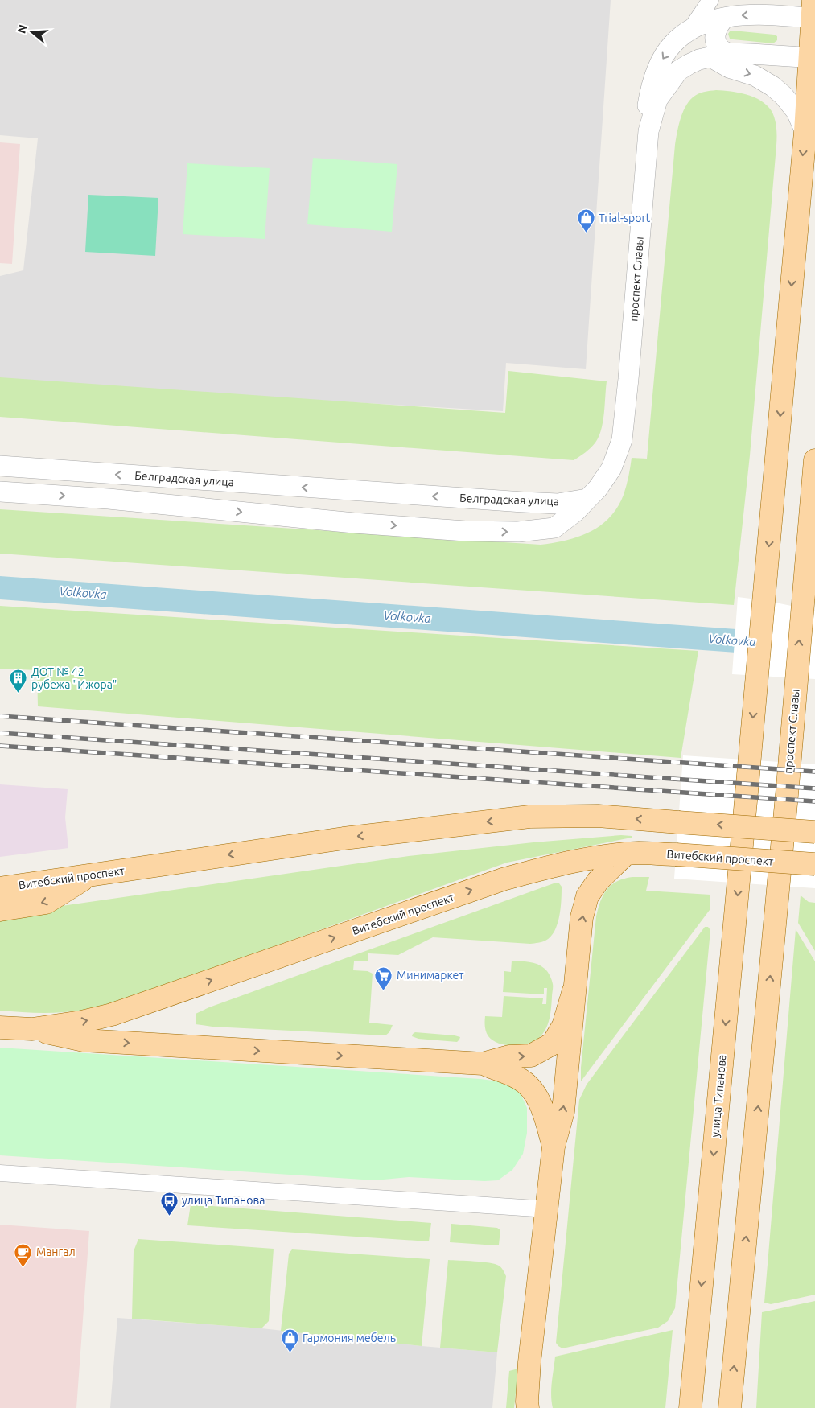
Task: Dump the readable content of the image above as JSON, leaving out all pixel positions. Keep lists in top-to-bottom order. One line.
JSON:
{"streets":{"main road":["проспект Славы","Витебский проспект","улица Типанова"],"street":["Белградская улица"]},"crossings":[["проспект Славы","Белградская улица"]],"one_way":["проспект Славы"],"water":["Volkovka"],"places":{"shop":["Trial-sport","Гармония мебель"],"building":["ДОТ № 42 рубежа \"Ижора\""],"supermarket":["Минимаркет"],"bus stop":["улица Типанова"],"cafe":["Мангал"]},"north":"left"}
